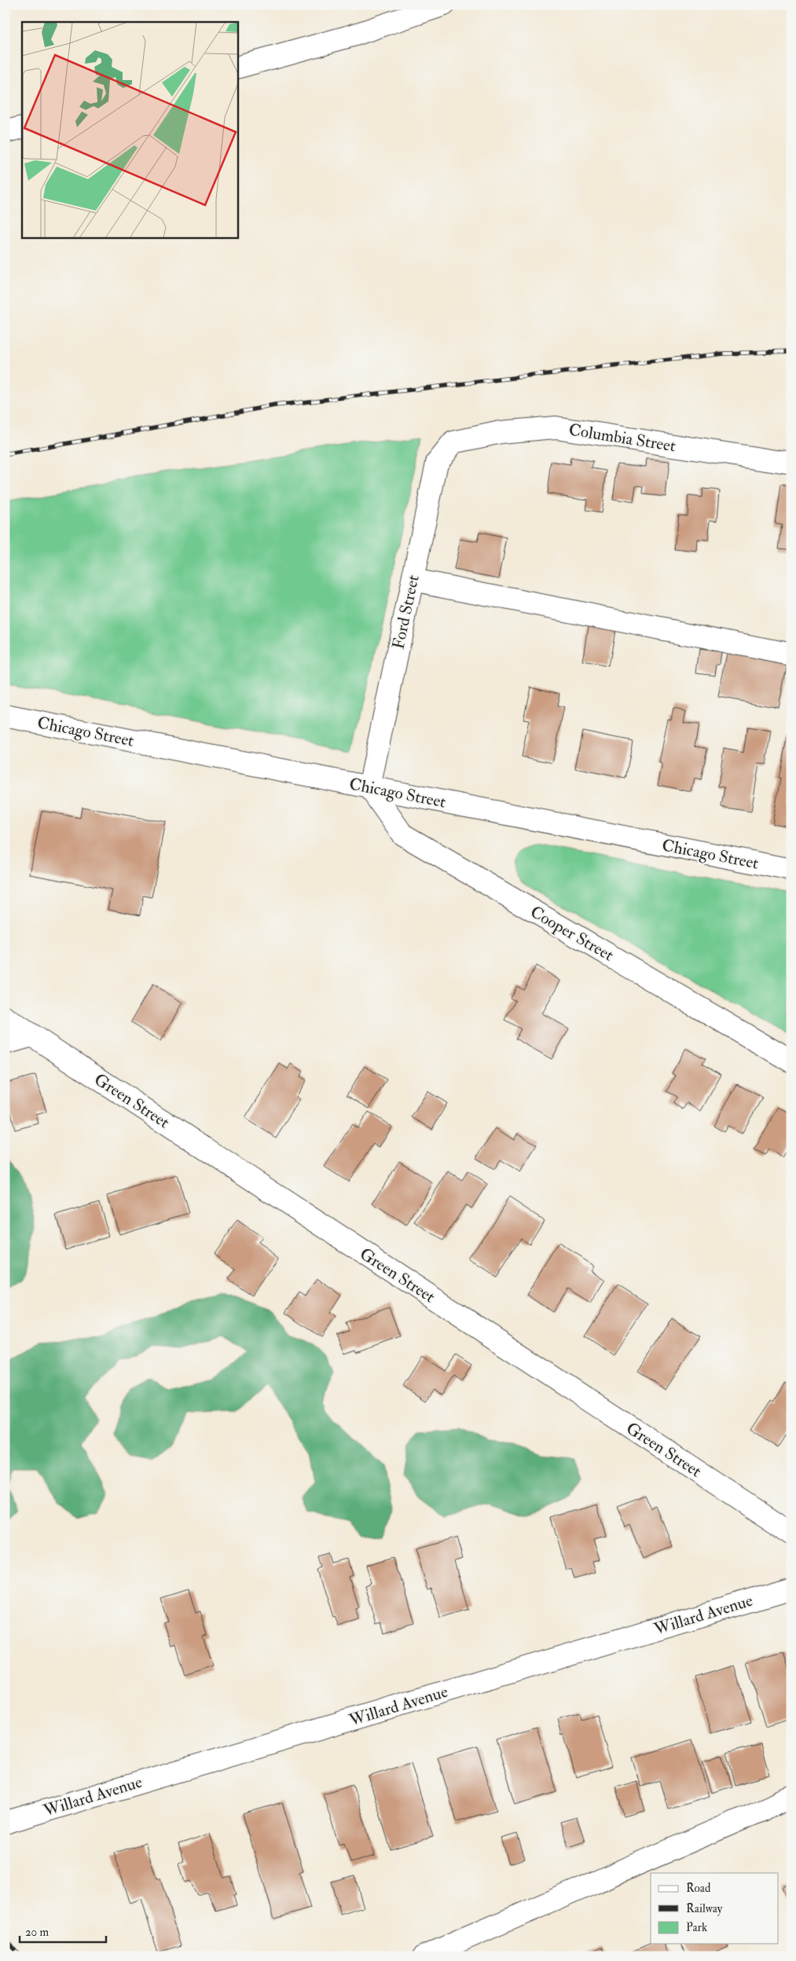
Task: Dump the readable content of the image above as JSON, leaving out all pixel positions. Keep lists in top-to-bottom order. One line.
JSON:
{"streets":{"street":["Columbia Street","Ford Street","Chicago Street","Cooper Street","Green Street","Willard Avenue"]},"crossings":[["Columbia Street","Ford Street"],["Ford Street","Chicago Street"],["Ford Street","Cooper Street"],["Chicago Street","Cooper Street"]],"legend":["Road","Railway","Park"],"scale_bar":"20 m"}
